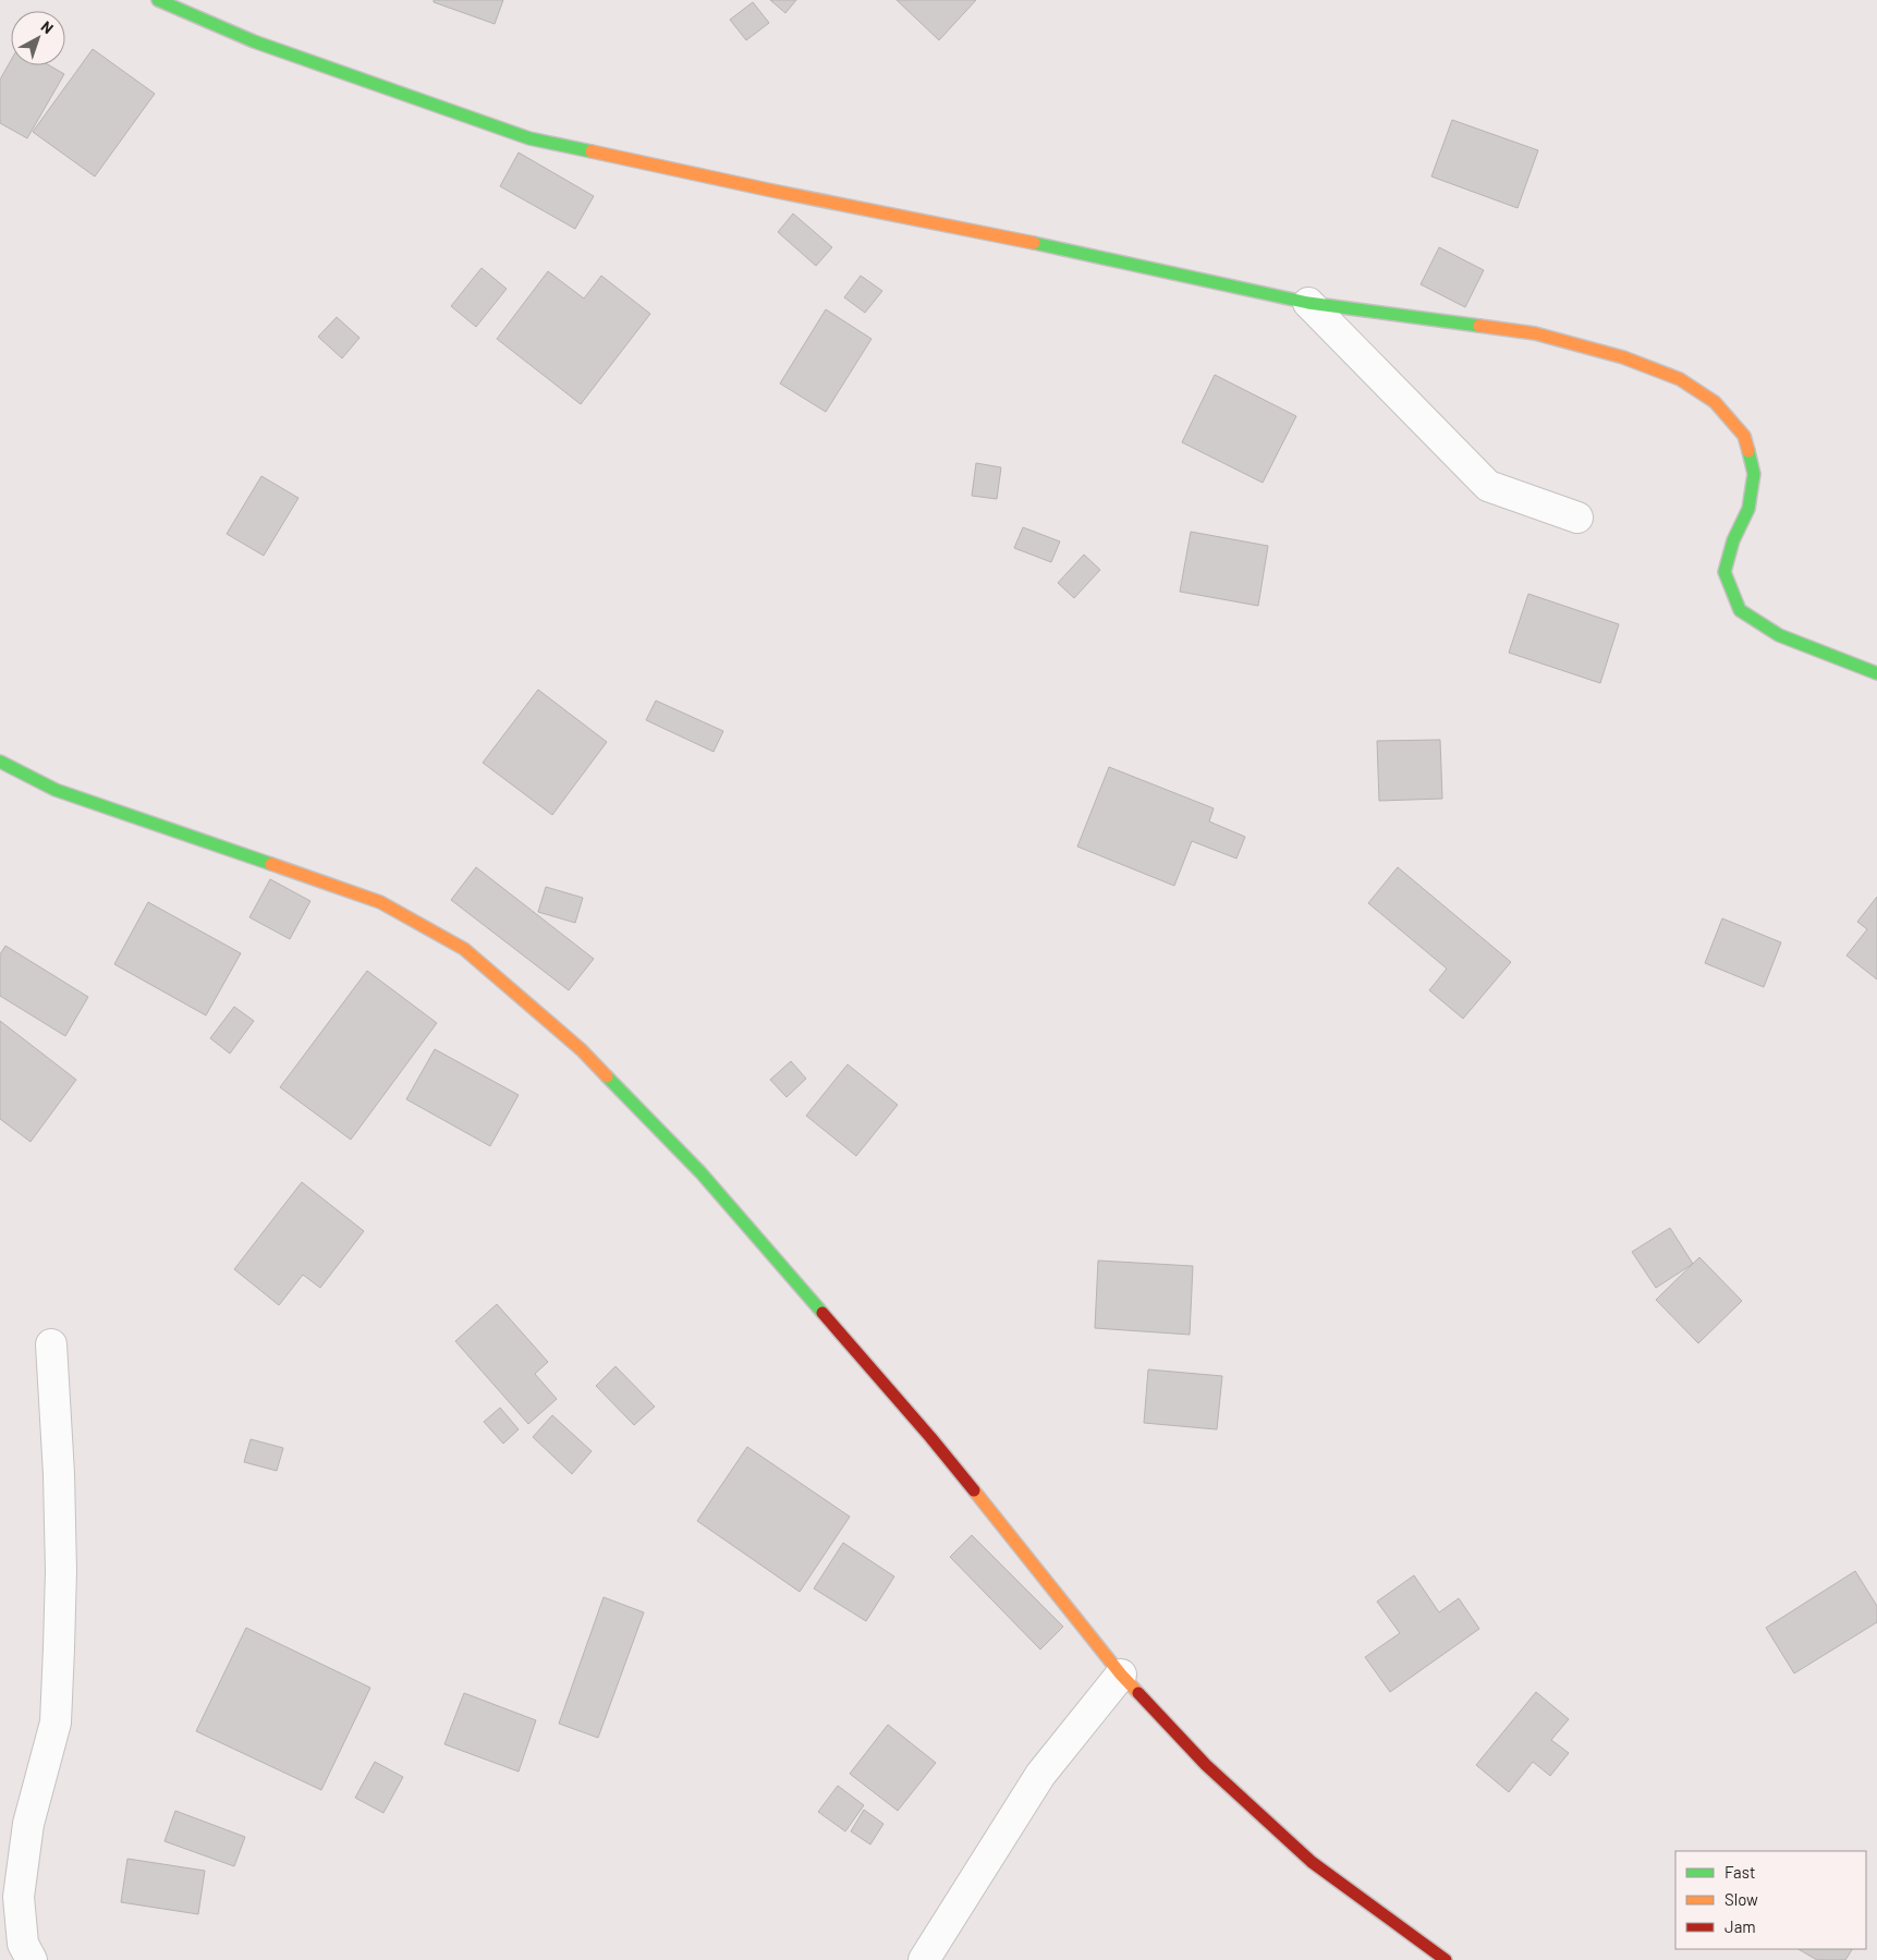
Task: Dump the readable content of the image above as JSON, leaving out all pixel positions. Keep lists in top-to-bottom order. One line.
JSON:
{"legend":["Fast","Slow","Jam"],"north":"top right"}
